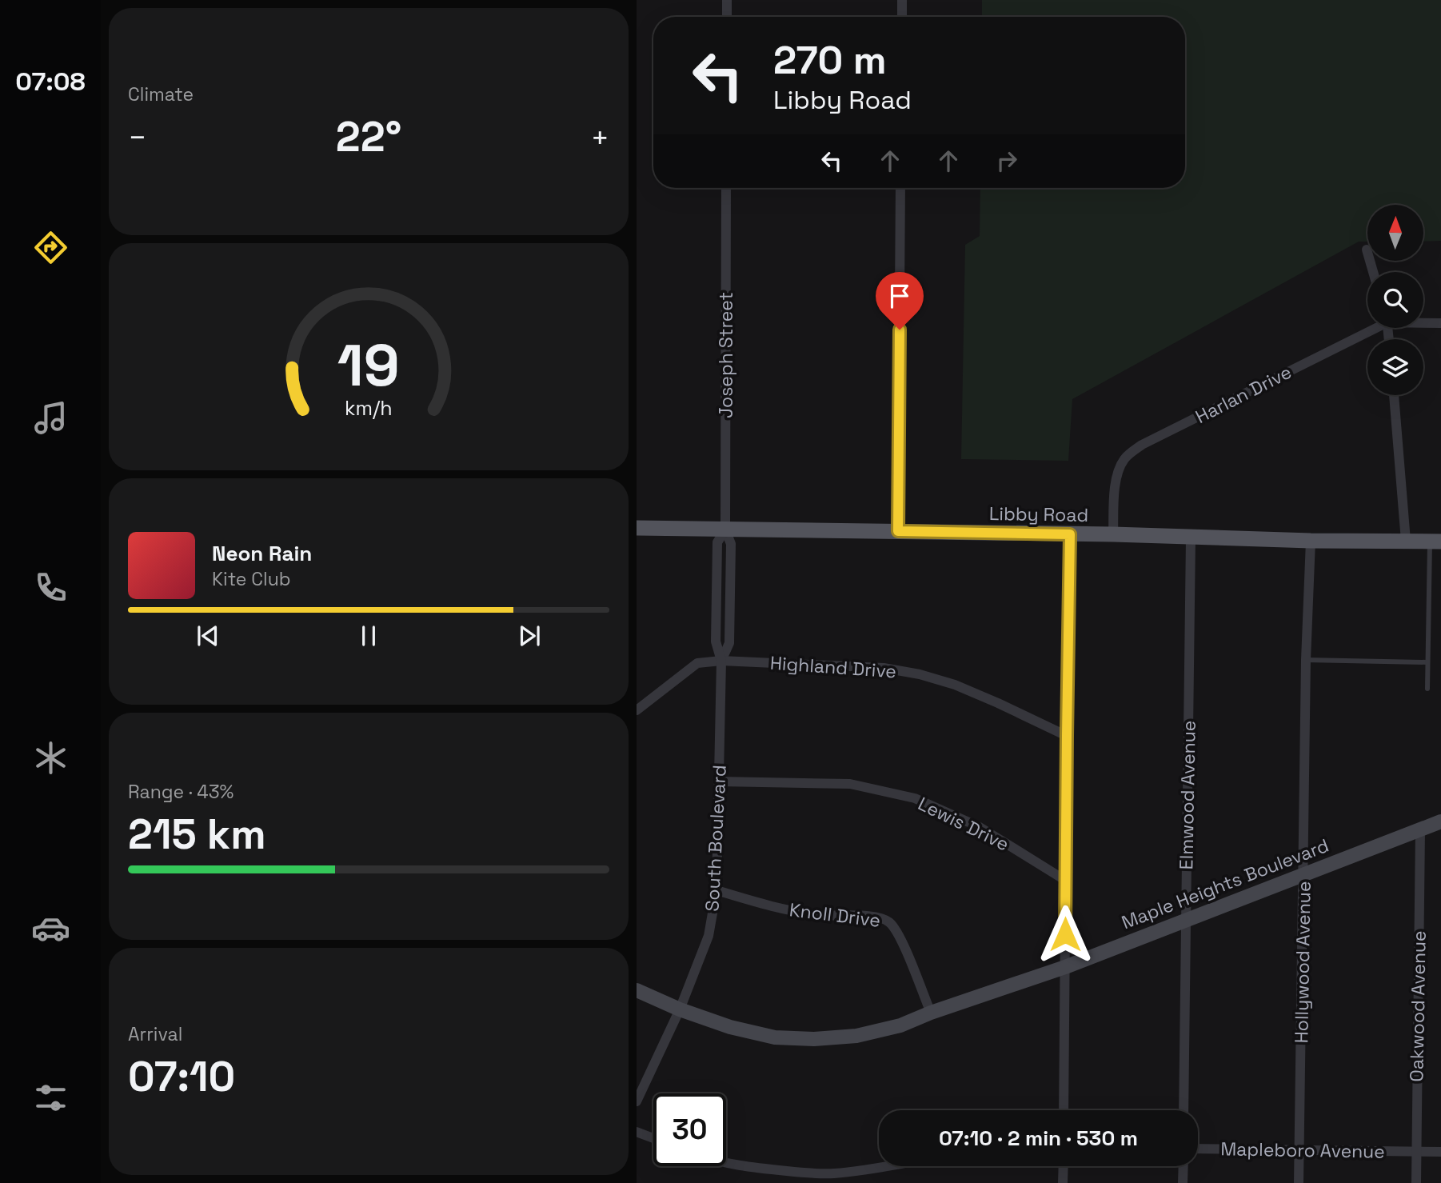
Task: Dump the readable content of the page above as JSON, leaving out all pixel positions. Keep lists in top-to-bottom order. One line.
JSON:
{"streets":{"main road":["Libby Road"],"street":["Joseph Street","Harlan Drive","Highland Drive","Elmwood Avenue","Lewis Drive","South Boulevard","Maple Heights Boulevard","Knoll Drive","Hollywood Avenue","Oakwood Avenue","Mapleboro Avenue"]},"crossings":[["Joseph Street","Libby Road"],["Joseph Street","South Boulevard"],["Harlan Drive","Libby Road"],["Libby Road","Elmwood Avenue"],["Libby Road","South Boulevard"],["Libby Road","Hollywood Avenue"],["Highland Drive","South Boulevard"],["Elmwood Avenue","Maple Heights Boulevard"],["Lewis Drive","South Boulevard"],["South Boulevard","Maple Heights Boulevard"],["South Boulevard","Knoll Drive"],["Maple Heights Boulevard","Knoll Drive"],["Maple Heights Boulevard","Hollywood Avenue"],["Maple Heights Boulevard","Oakwood Avenue"],["Hollywood Avenue","Mapleboro Avenue"],["Oakwood Avenue","Mapleboro Avenue"]],"north":"top","page":{"tabs":"07:08","tile":["Climate",["Range · 43%","215 km"],["Arrival","07:10"]],"turn":["270 m","Libby Road"],"heat":["−","22°","+"],"song":["Neon Rain","Kite Club"],"limit":"30","trip":"07:10 · 2 min · 530 m","gauge":["19","km/h"]}}
